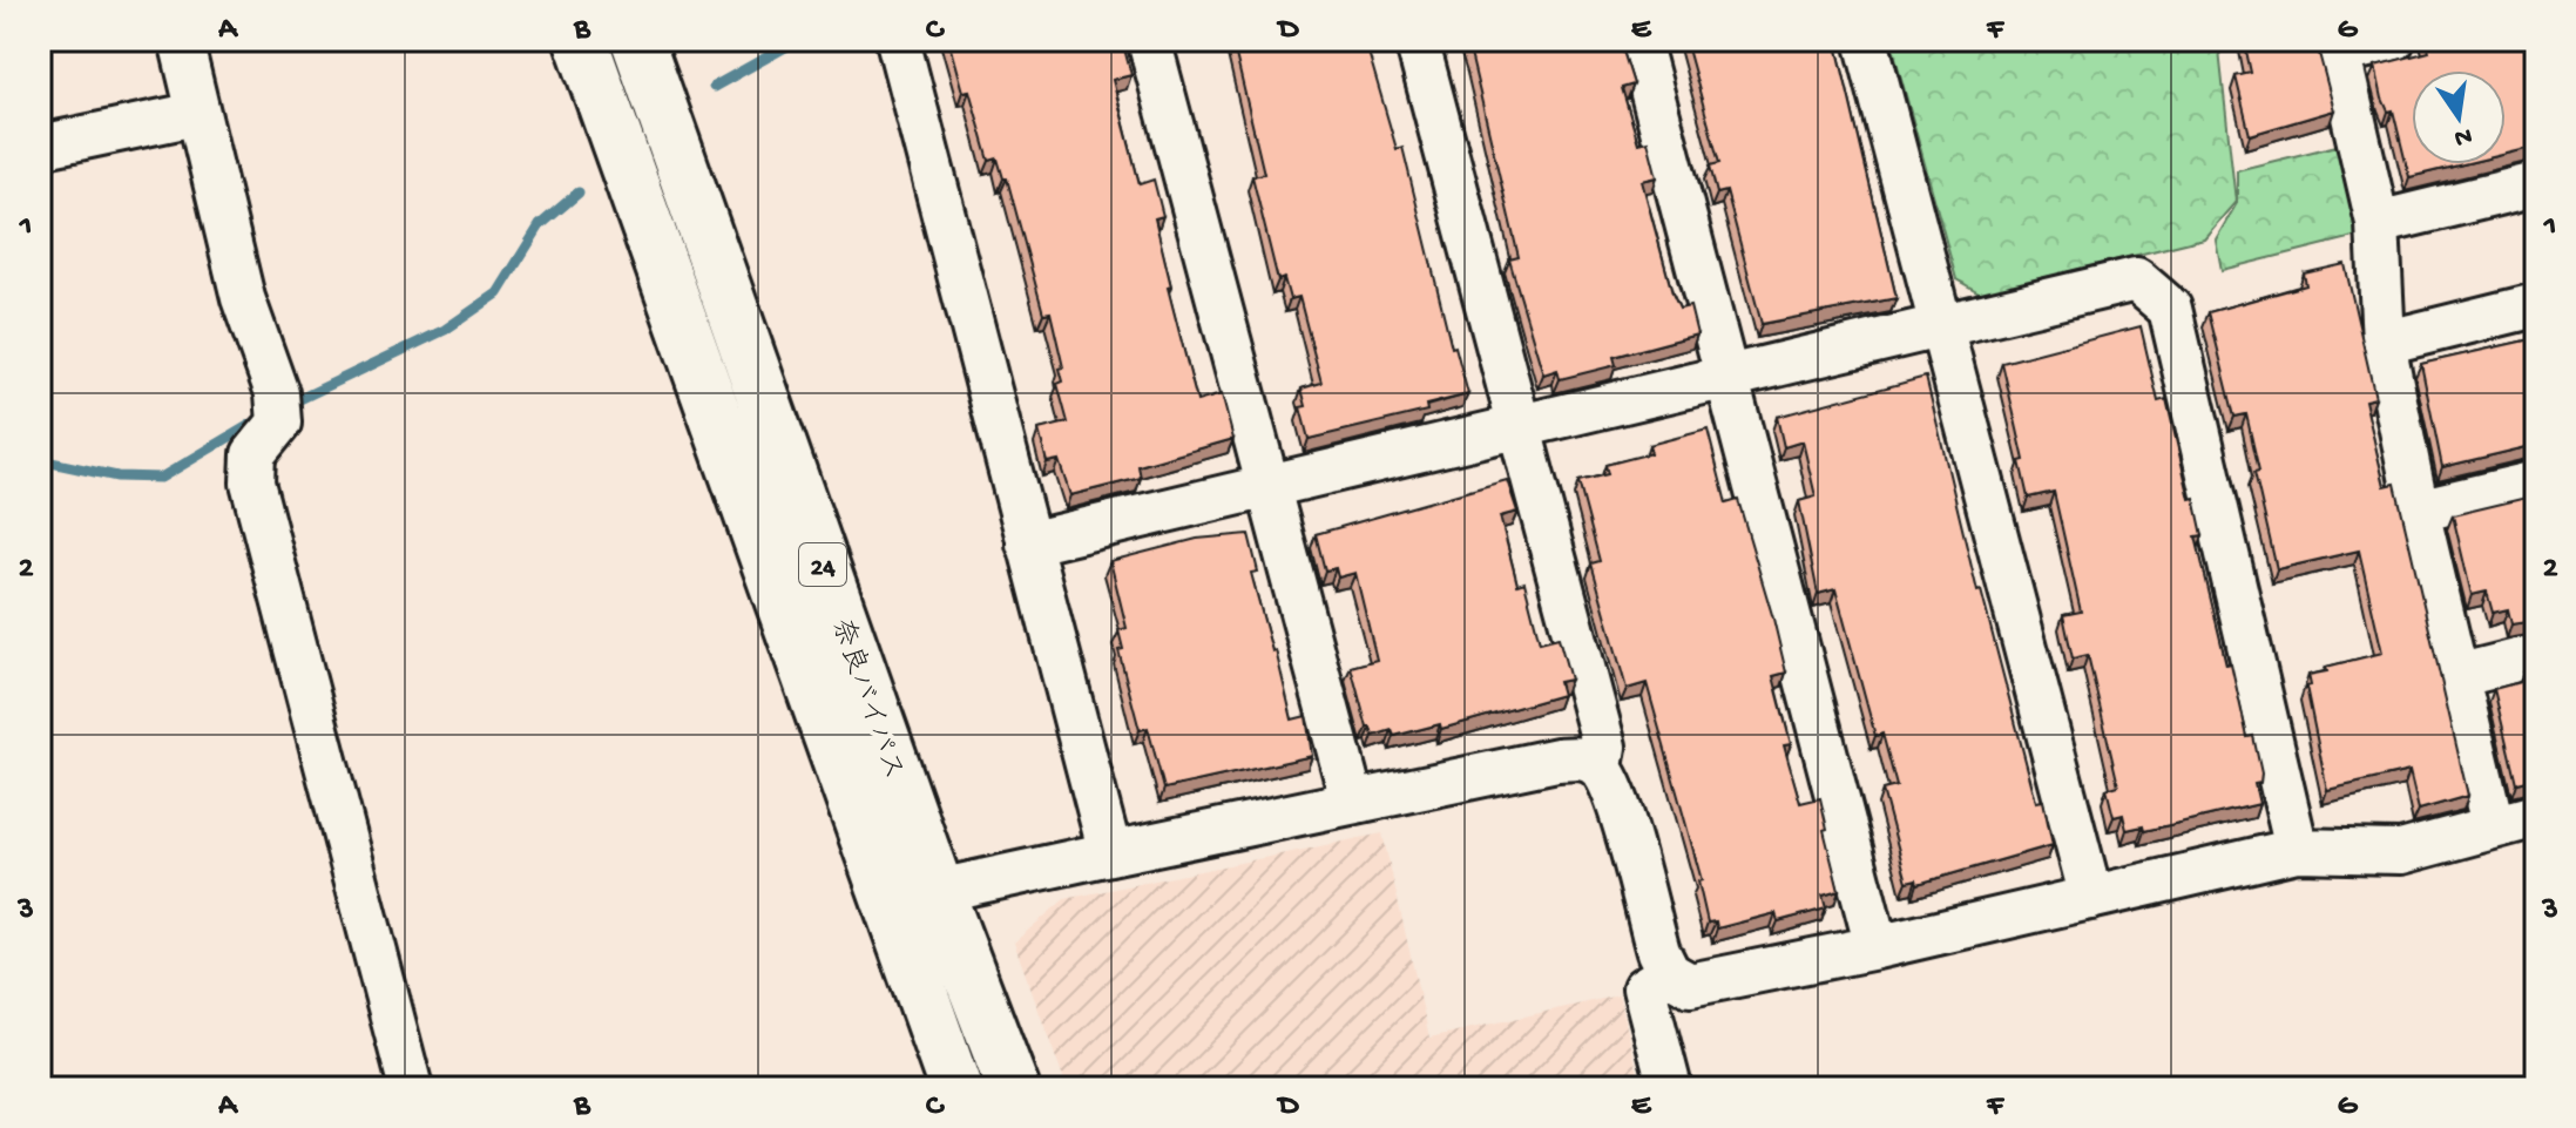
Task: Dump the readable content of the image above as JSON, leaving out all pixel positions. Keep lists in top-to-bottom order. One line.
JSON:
{"streets":{"highway":["24","奈良バイパス"]},"north":"bottom","grid":{"columns":["A","B","C","D","E","F","G"],"rows":["1","2","3"]}}
